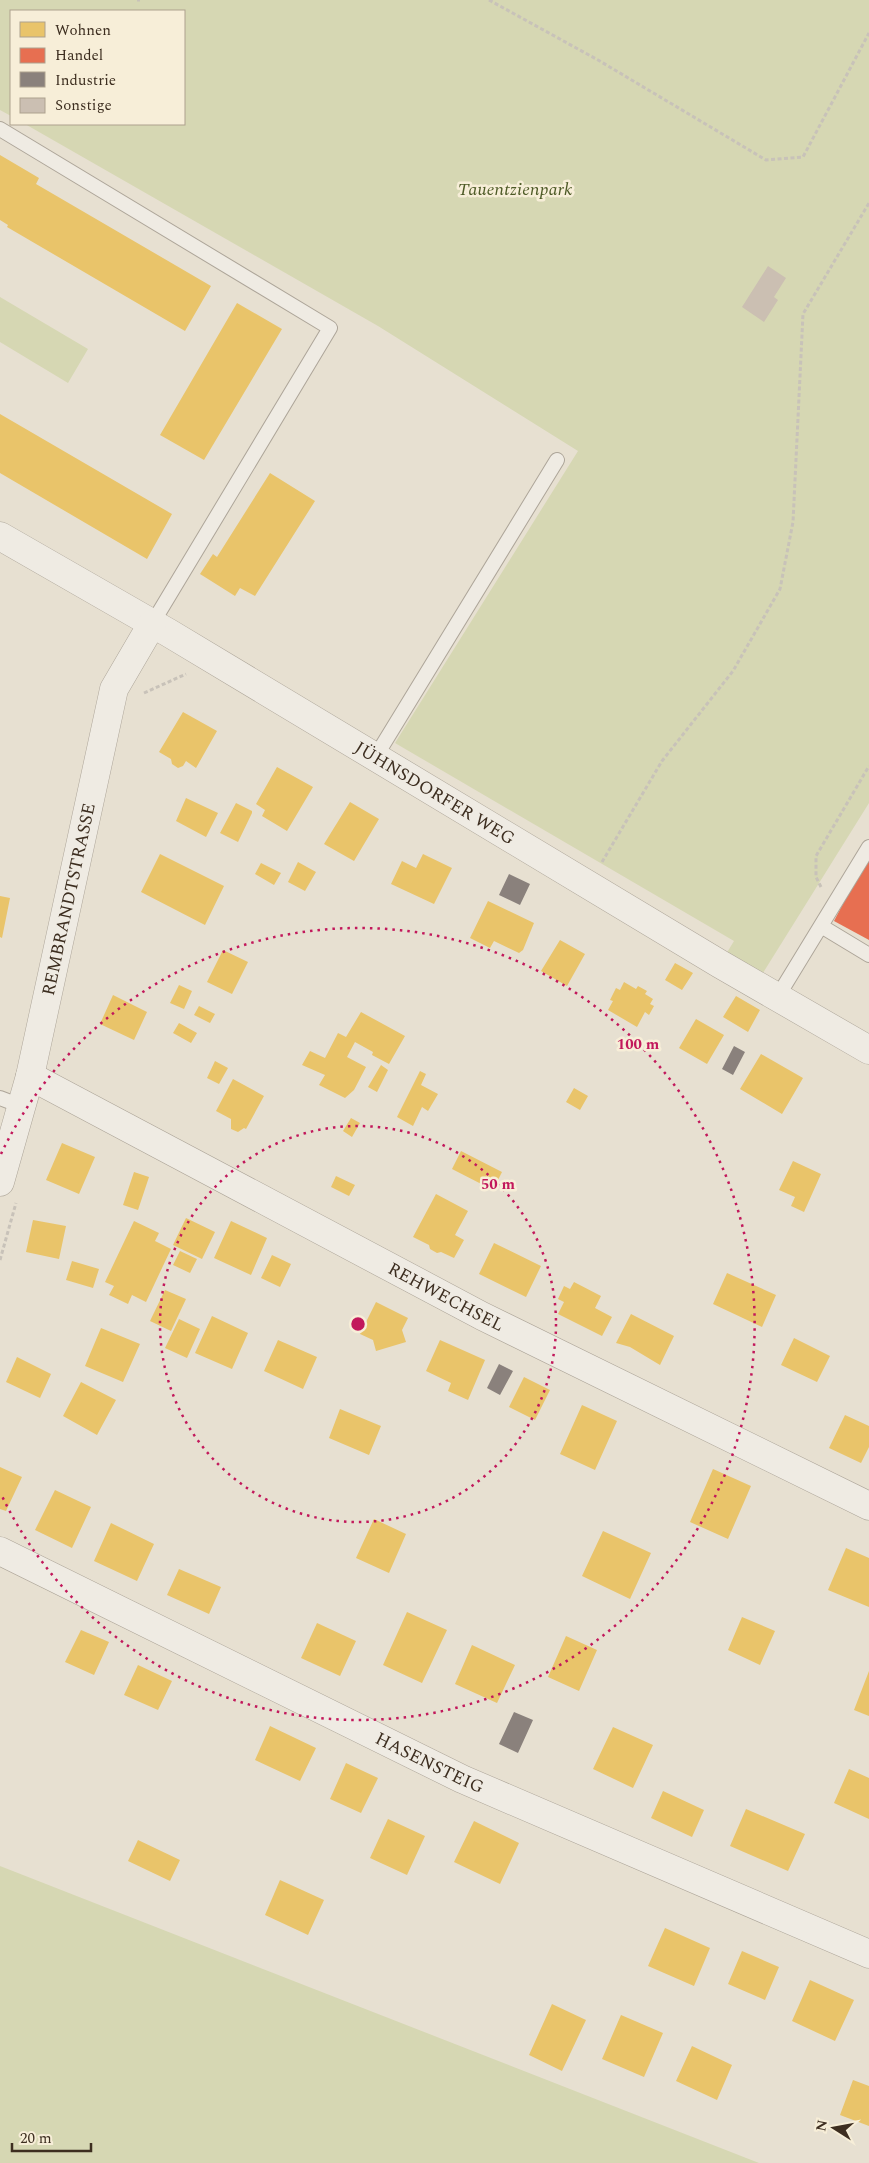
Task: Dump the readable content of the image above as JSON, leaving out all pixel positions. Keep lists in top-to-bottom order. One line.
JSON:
{"streets":{"street":["JÜHNSDORFER WEG","REMBRANDTSTRASSE","REHWECHSEL","HASENSTEIG"]},"crossings":[["JÜHNSDORFER WEG","REMBRANDTSTRASSE"],["REMBRANDTSTRASSE","REHWECHSEL"]],"parks":["Tauentzienpark"],"legend":["Wohnen","Handel","Industrie","Sonstige"],"scale_bar":"20 m","north":"left","rings":["100 m","50 m"]}
